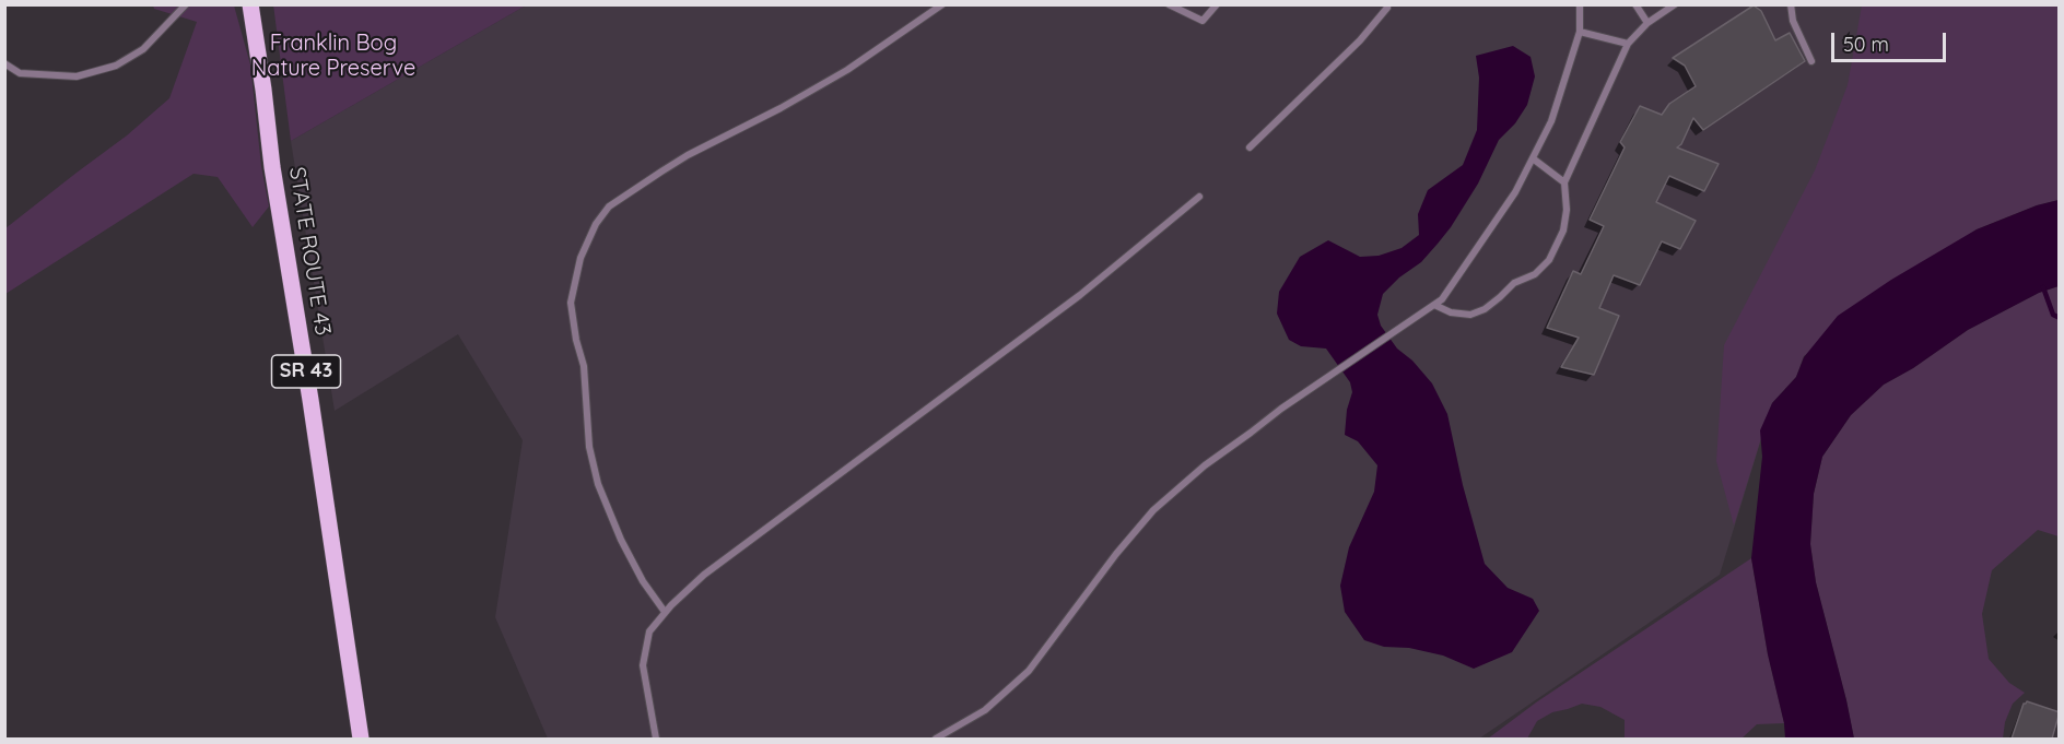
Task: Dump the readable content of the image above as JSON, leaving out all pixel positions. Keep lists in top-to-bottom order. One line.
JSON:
{"streets":{"main road":["STATE ROUTE 43","SR 43"]},"parks":["Franklin Bog Nature Preserve"],"scale_bar":"50 m"}
